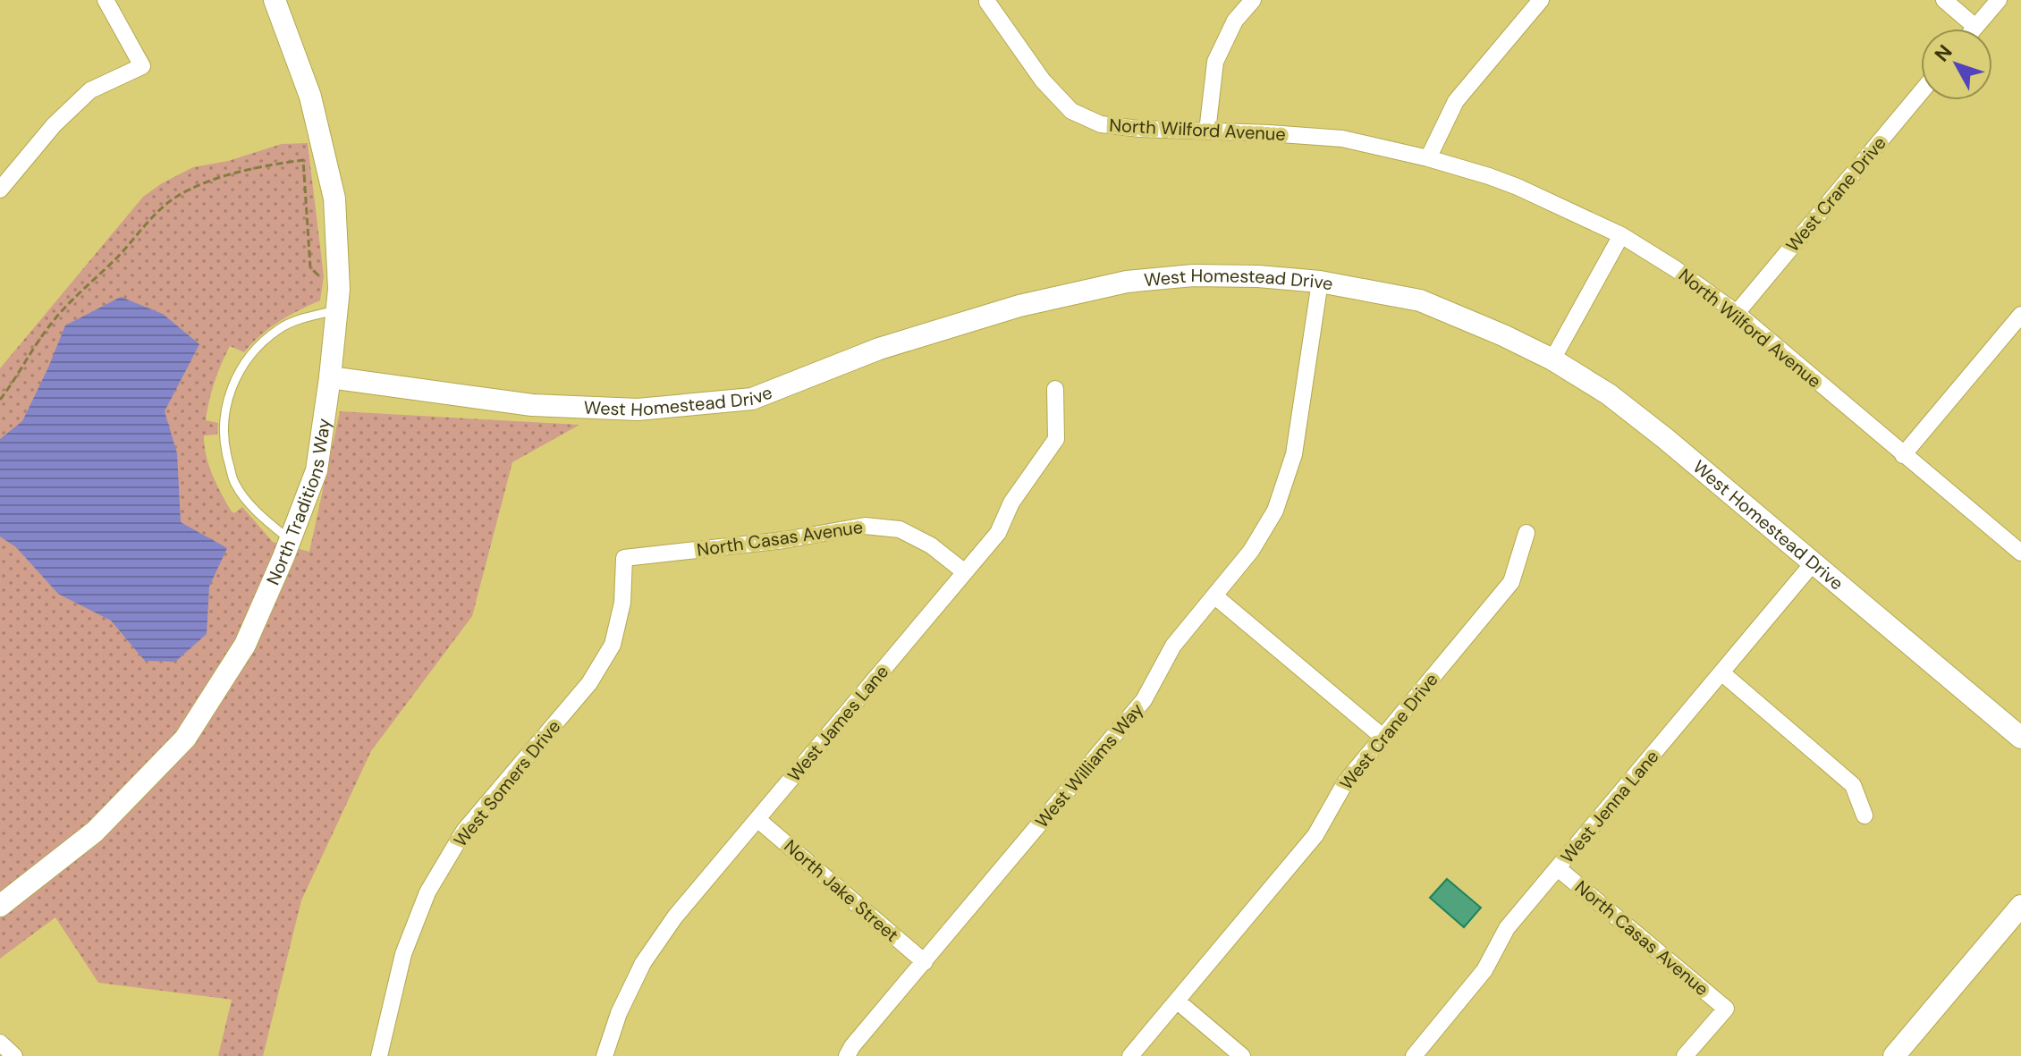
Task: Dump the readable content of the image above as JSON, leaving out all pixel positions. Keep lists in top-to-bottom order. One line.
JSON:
{"streets":{"street":["North Wilford Avenue","West Crane Drive","West Homestead Drive","North Traditions Way","North Casas Avenue","West James Lane","West Williams Way","West Somers Drive","West Jenna Lane","North Jake Street"]},"crossings":[["North Wilford Avenue","West Crane Drive"],["West Homestead Drive","North Traditions Way"],["West Homestead Drive","West Williams Way"],["West Homestead Drive","West Jenna Lane"],["North Casas Avenue","West James Lane"],["North Casas Avenue","West Somers Drive"],["North Casas Avenue","West Jenna Lane"],["West James Lane","North Jake Street"],["West Williams Way","North Jake Street"]],"north":"top left"}
